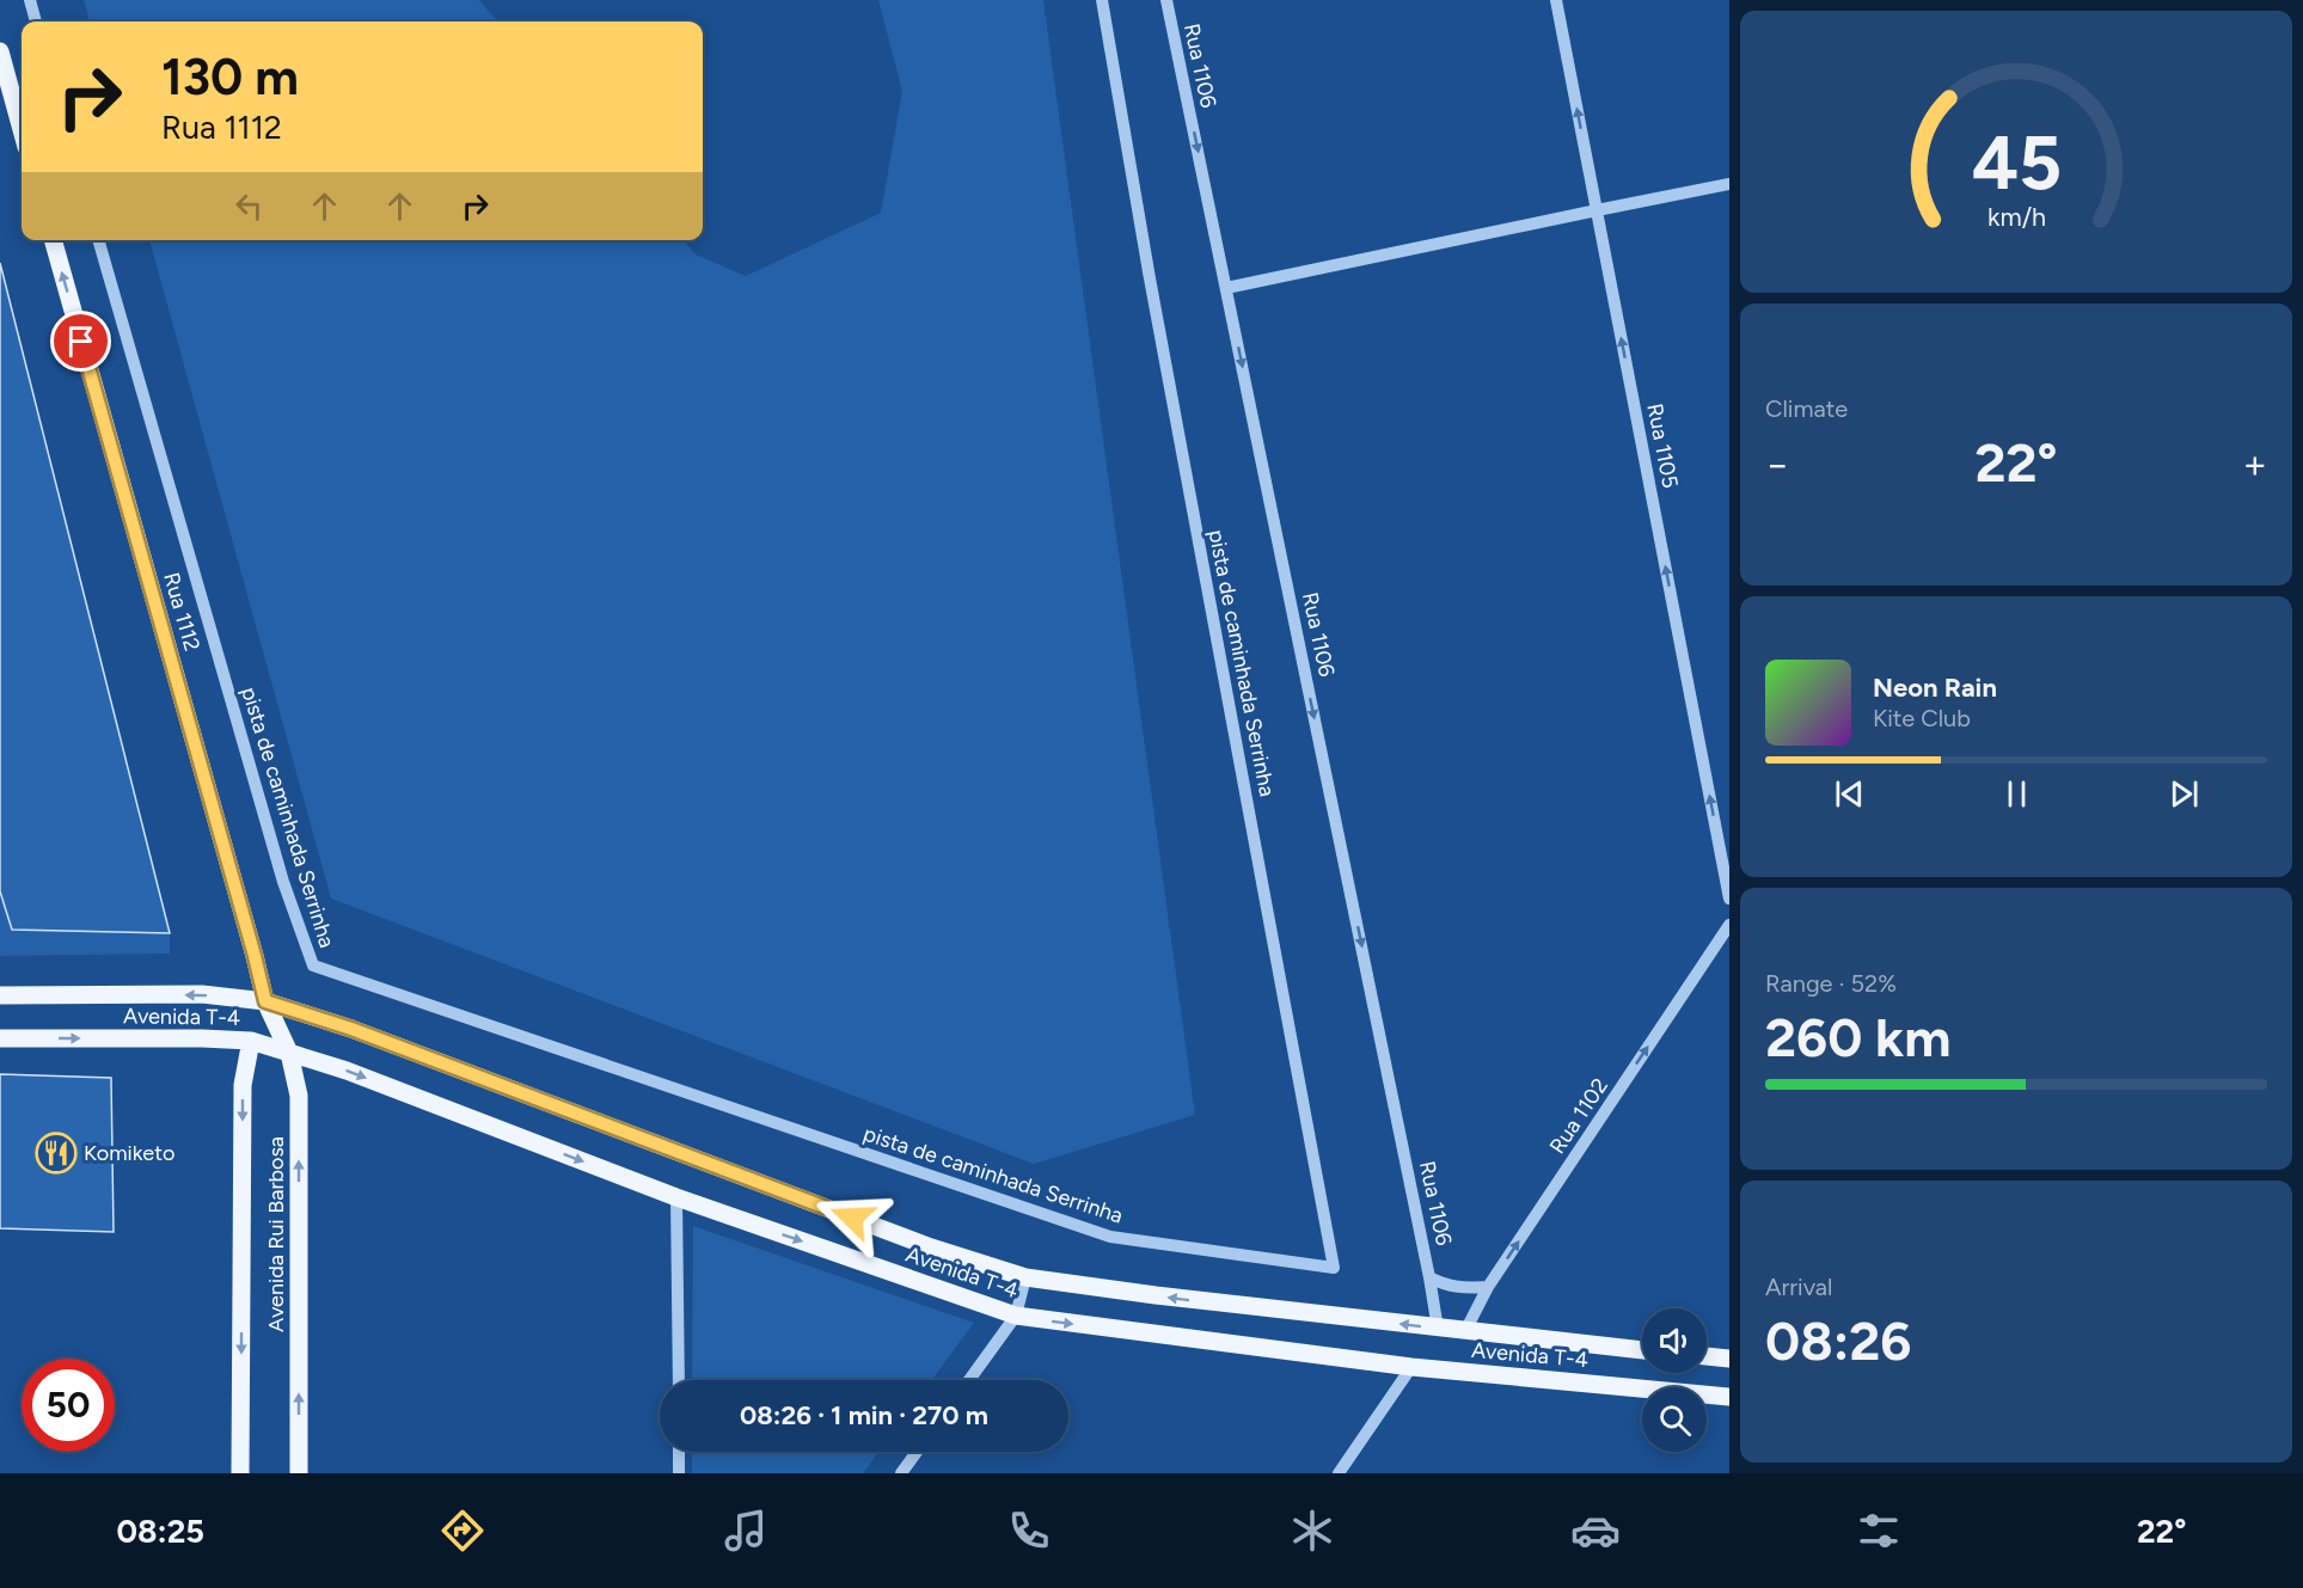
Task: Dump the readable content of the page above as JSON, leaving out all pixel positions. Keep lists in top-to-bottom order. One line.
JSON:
{"streets":{"main road":["Rua 1112","Avenida T-4","Avenida Rui Barbosa"],"street":["Rua 1106","Rua 1105","pista de caminhada Serrinha","Rua 1102"]},"crossings":[["Rua 1106","Avenida T-4"],["Rua 1106","Rua 1102"],["Rua 1112","Avenida T-4"],["Rua 1112","Avenida Rui Barbosa"],["Avenida T-4","Rua 1102"],["Avenida T-4","Avenida Rui Barbosa"]],"one_way":["Rua 1106","Rua 1105","Rua 1112","Rua 1102"],"places":{"restaurant":["Komiketo"]},"page":{"turn":["130 m","Rua 1112"],"tile":["Climate",["Range · 52%","260 km"],["Arrival","08:26"]],"heat":["−","22°","+"],"song":["Neon Rain","Kite Club"],"limit":"50","trip":"08:26 · 1 min · 270 m","tabs":["08:25","22°"],"gauge":["45","km/h"]}}
